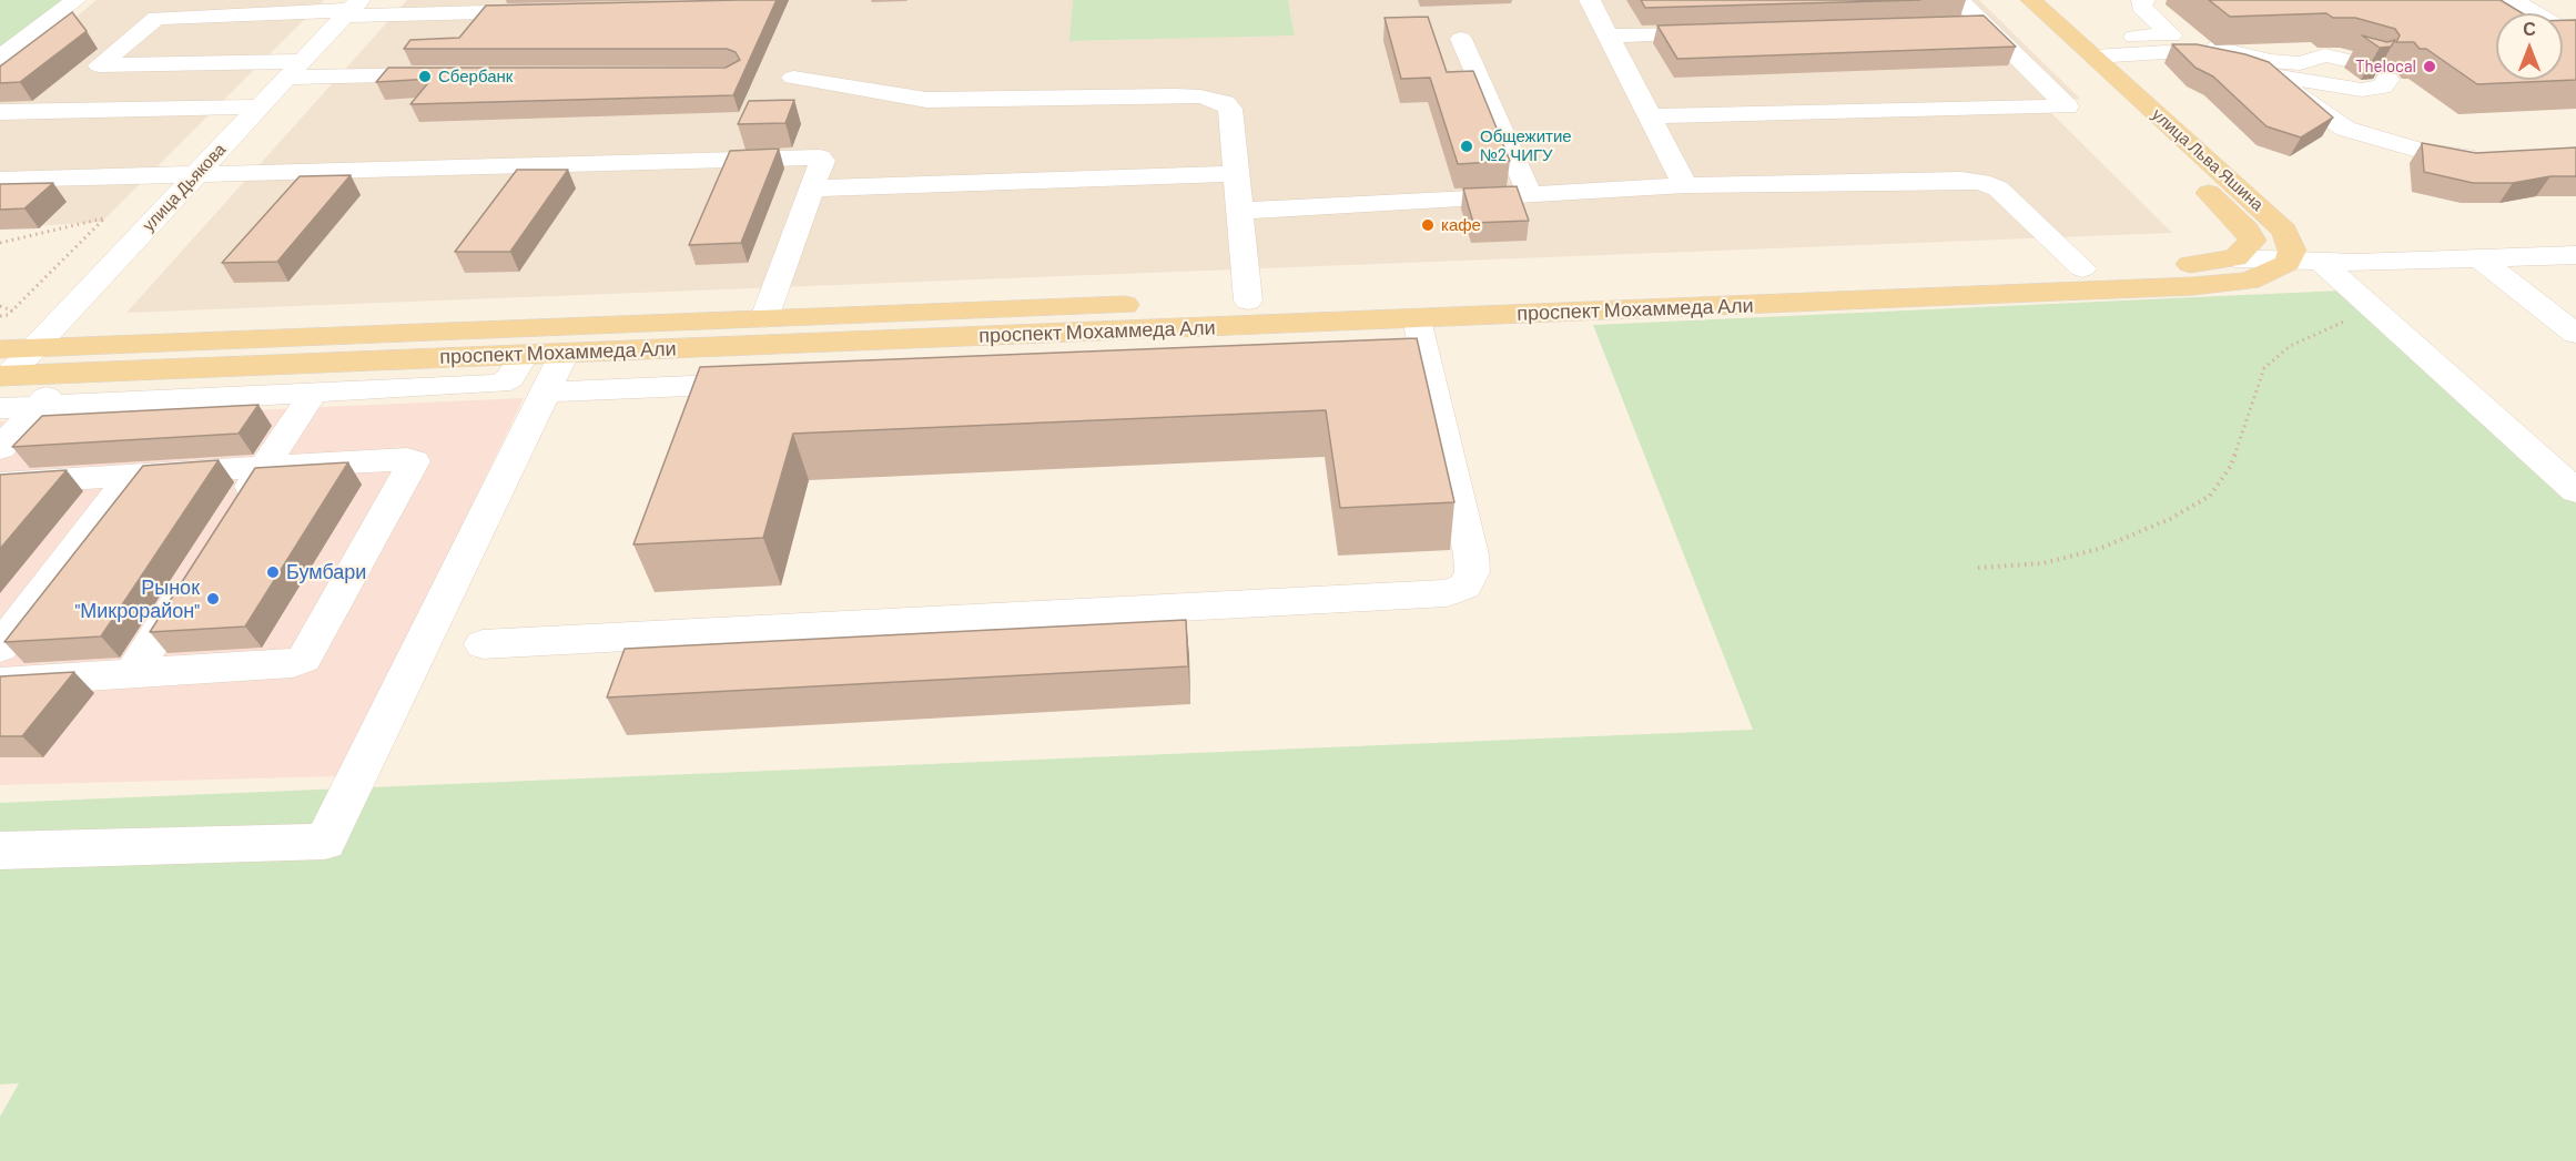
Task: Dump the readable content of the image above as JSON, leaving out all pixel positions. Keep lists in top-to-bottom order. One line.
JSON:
{"streets":{"main road":["улица Льва Яшина","проспект Мохаммеда Али"],"street":["улица Дьякова"]},"crossings":[["улица Дьякова","проспект Мохаммеда Али"]],"places":["Thelocal","Сбербанк","Общежитие №2 ЧИГУ","кафе","Бумбари","Рынок \"Микрорайон\""],"north":"top"}
